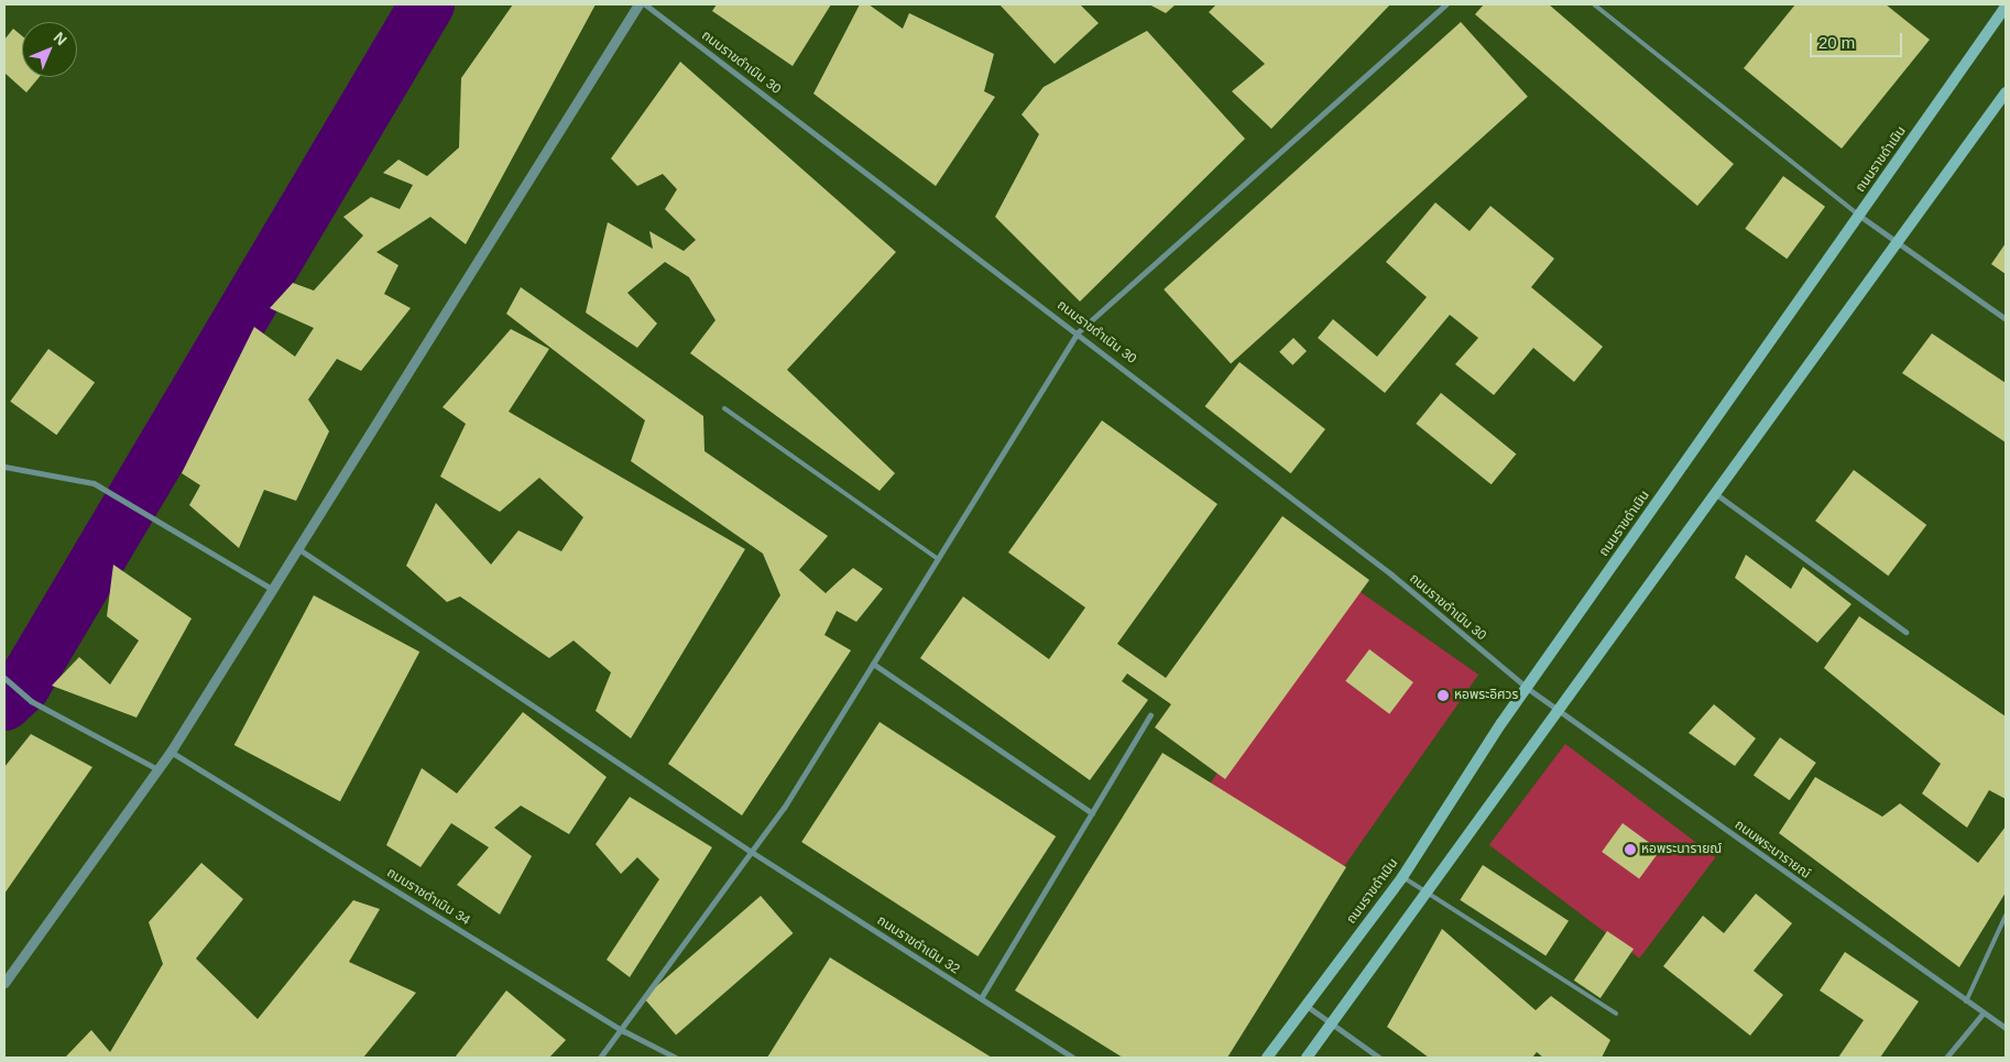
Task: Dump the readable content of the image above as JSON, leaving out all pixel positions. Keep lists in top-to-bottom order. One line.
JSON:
{"streets":{"main road":["ถนนราขดำเนิน"],"street":["ถนนราขดำเนิน 30","ถนนพระนารายณ์","ถนนราชดำเนิน 34","ถนนราขดำเนิน 32"]},"crossings":[["ถนนราขดำเนิน 30","ถนนราขดำเนิน"],["ถนนราขดำเนิน 30","ถนนพระนารายณ์"],["ถนนราขดำเนิน","ถนนพระนารายณ์"]],"places":["หอพระอิศวร","หอพระนารายณ์"],"scale_bar":"20 m","north":"top right"}
